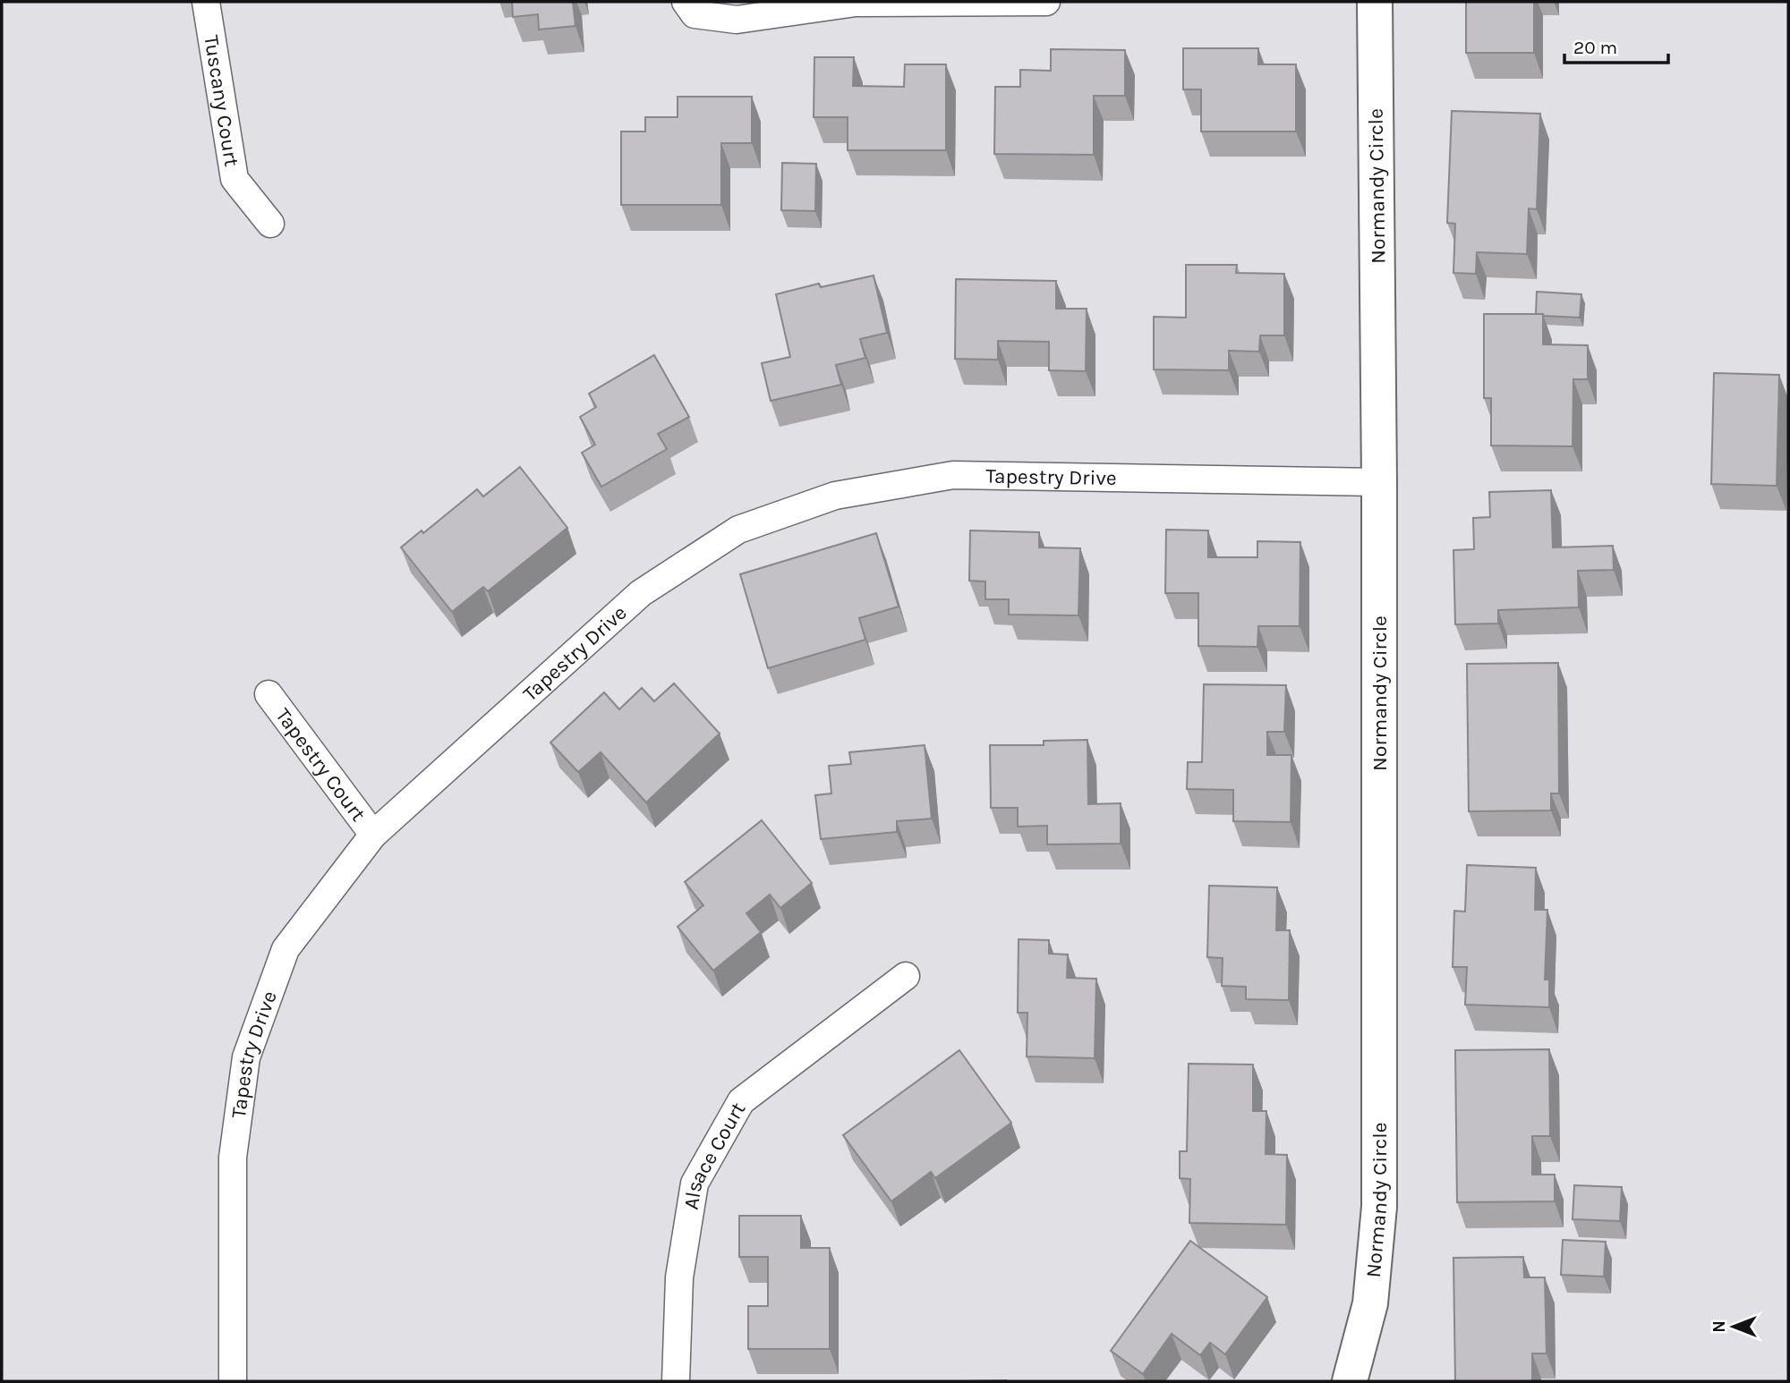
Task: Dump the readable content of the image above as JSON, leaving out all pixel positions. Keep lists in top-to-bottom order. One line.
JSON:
{"streets":{"street":["Tuscany Court","Normandy Circle","Tapestry Drive","Tapestry Court","Alsace Court"]},"crossings":[["Normandy Circle","Tapestry Drive"],["Tapestry Drive","Tapestry Court"]],"scale_bar":"20 m","north":"left"}
